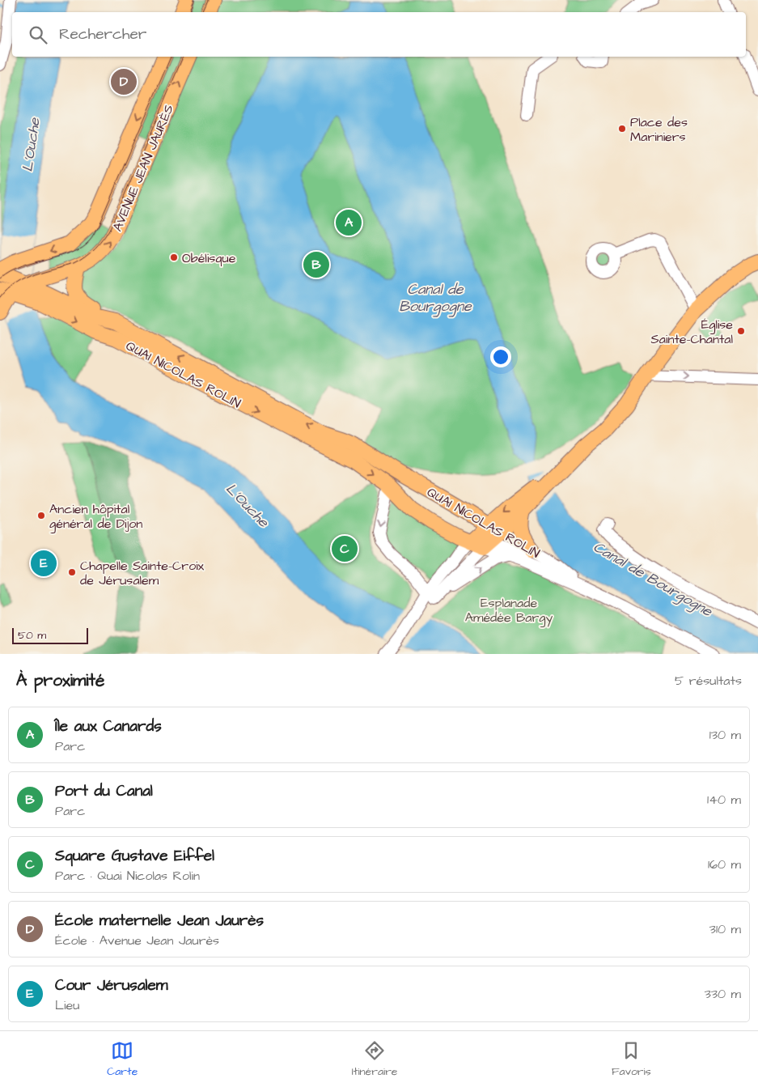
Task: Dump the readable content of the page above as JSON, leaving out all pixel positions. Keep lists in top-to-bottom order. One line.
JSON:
{"streets":{"main road":["AVENUE JEAN JAURÈS","QUAI NICOLAS ROLIN"]},"crossings":[["AVENUE JEAN JAURÈS","QUAI NICOLAS ROLIN"]],"water":["L'Ouche","Canal de Bourgogne"],"parks":["Esplanade Amédée Bargy"],"places":["Place des Mariniers","Obélisque","Église Sainte-Chantal","Ancien hôpital général de Dijon","Chapelle Sainte-Croix de Jérusalem"],"scale_bar":"50 m","page":{"search":"Rechercher","pins":["D","A","B","C","E"],"scale":"50 m","heading":["À proximité","5 résultats"],"list":[{"mark":"A","name":"Île aux Canards","note":"Parc","value":"130 m"},{"mark":"B","name":"Port du Canal","note":"Parc","value":"140 m"},{"mark":"C","name":"Square Gustave Eiffel","note":"Parc · Quai Nicolas Rolin","value":"160 m"},{"mark":"D","name":"École maternelle Jean Jaurès","note":"École · Avenue Jean Jaurès","value":"310 m"},{"mark":"E","name":"Cour Jérusalem","note":"Lieu","value":"330 m"}],"nav":["Carte","Itinéraire","Favoris"]}}
